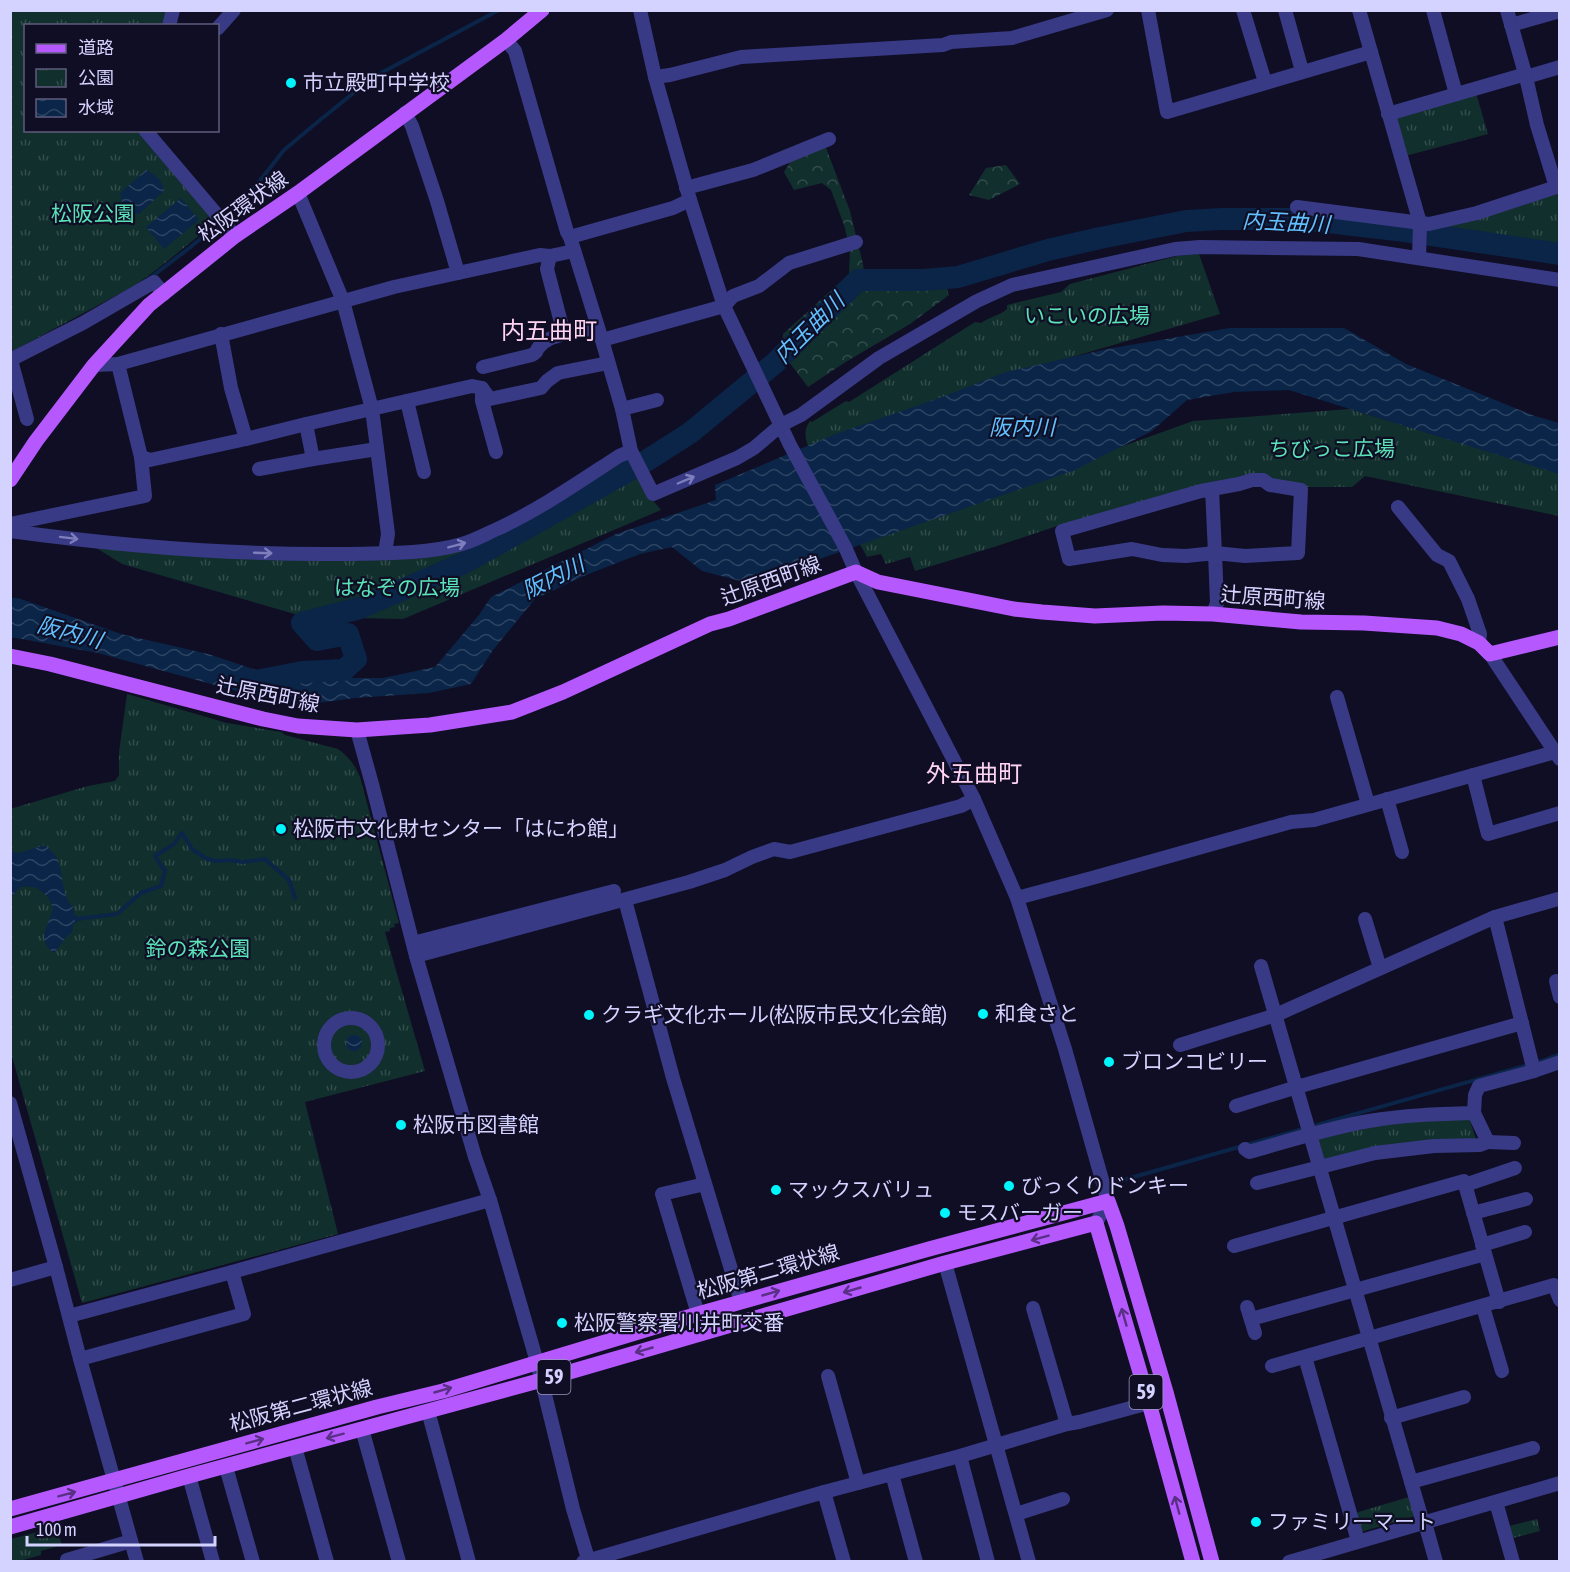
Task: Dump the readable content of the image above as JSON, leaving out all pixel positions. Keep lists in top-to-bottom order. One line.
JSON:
{"streets":{"main road":["松阪環状線","辻原西町線","松阪第二環状線","59"]},"crossings":[["松阪第二環状線","59"]],"districts":["内五曲町","外五曲町"],"water":["内玉曲川","阪内川"],"parks":["松阪公園","いこいの広場","ちびっこ広場","はなぞの広場","鈴の森公園"],"places":["市立殿町中学校","松阪市文化財センター「はにわ館」","和食さと","クラギ文化ホール(松阪市民文化会館)","ブロンコビリー","松阪市図書館","びっくりドンキー","マックスバリュ","モスバーガー","松阪警察署川井町交番","ファミリーマート"],"legend":["道路","公園","水域"],"scale_bar":"100 m"}
